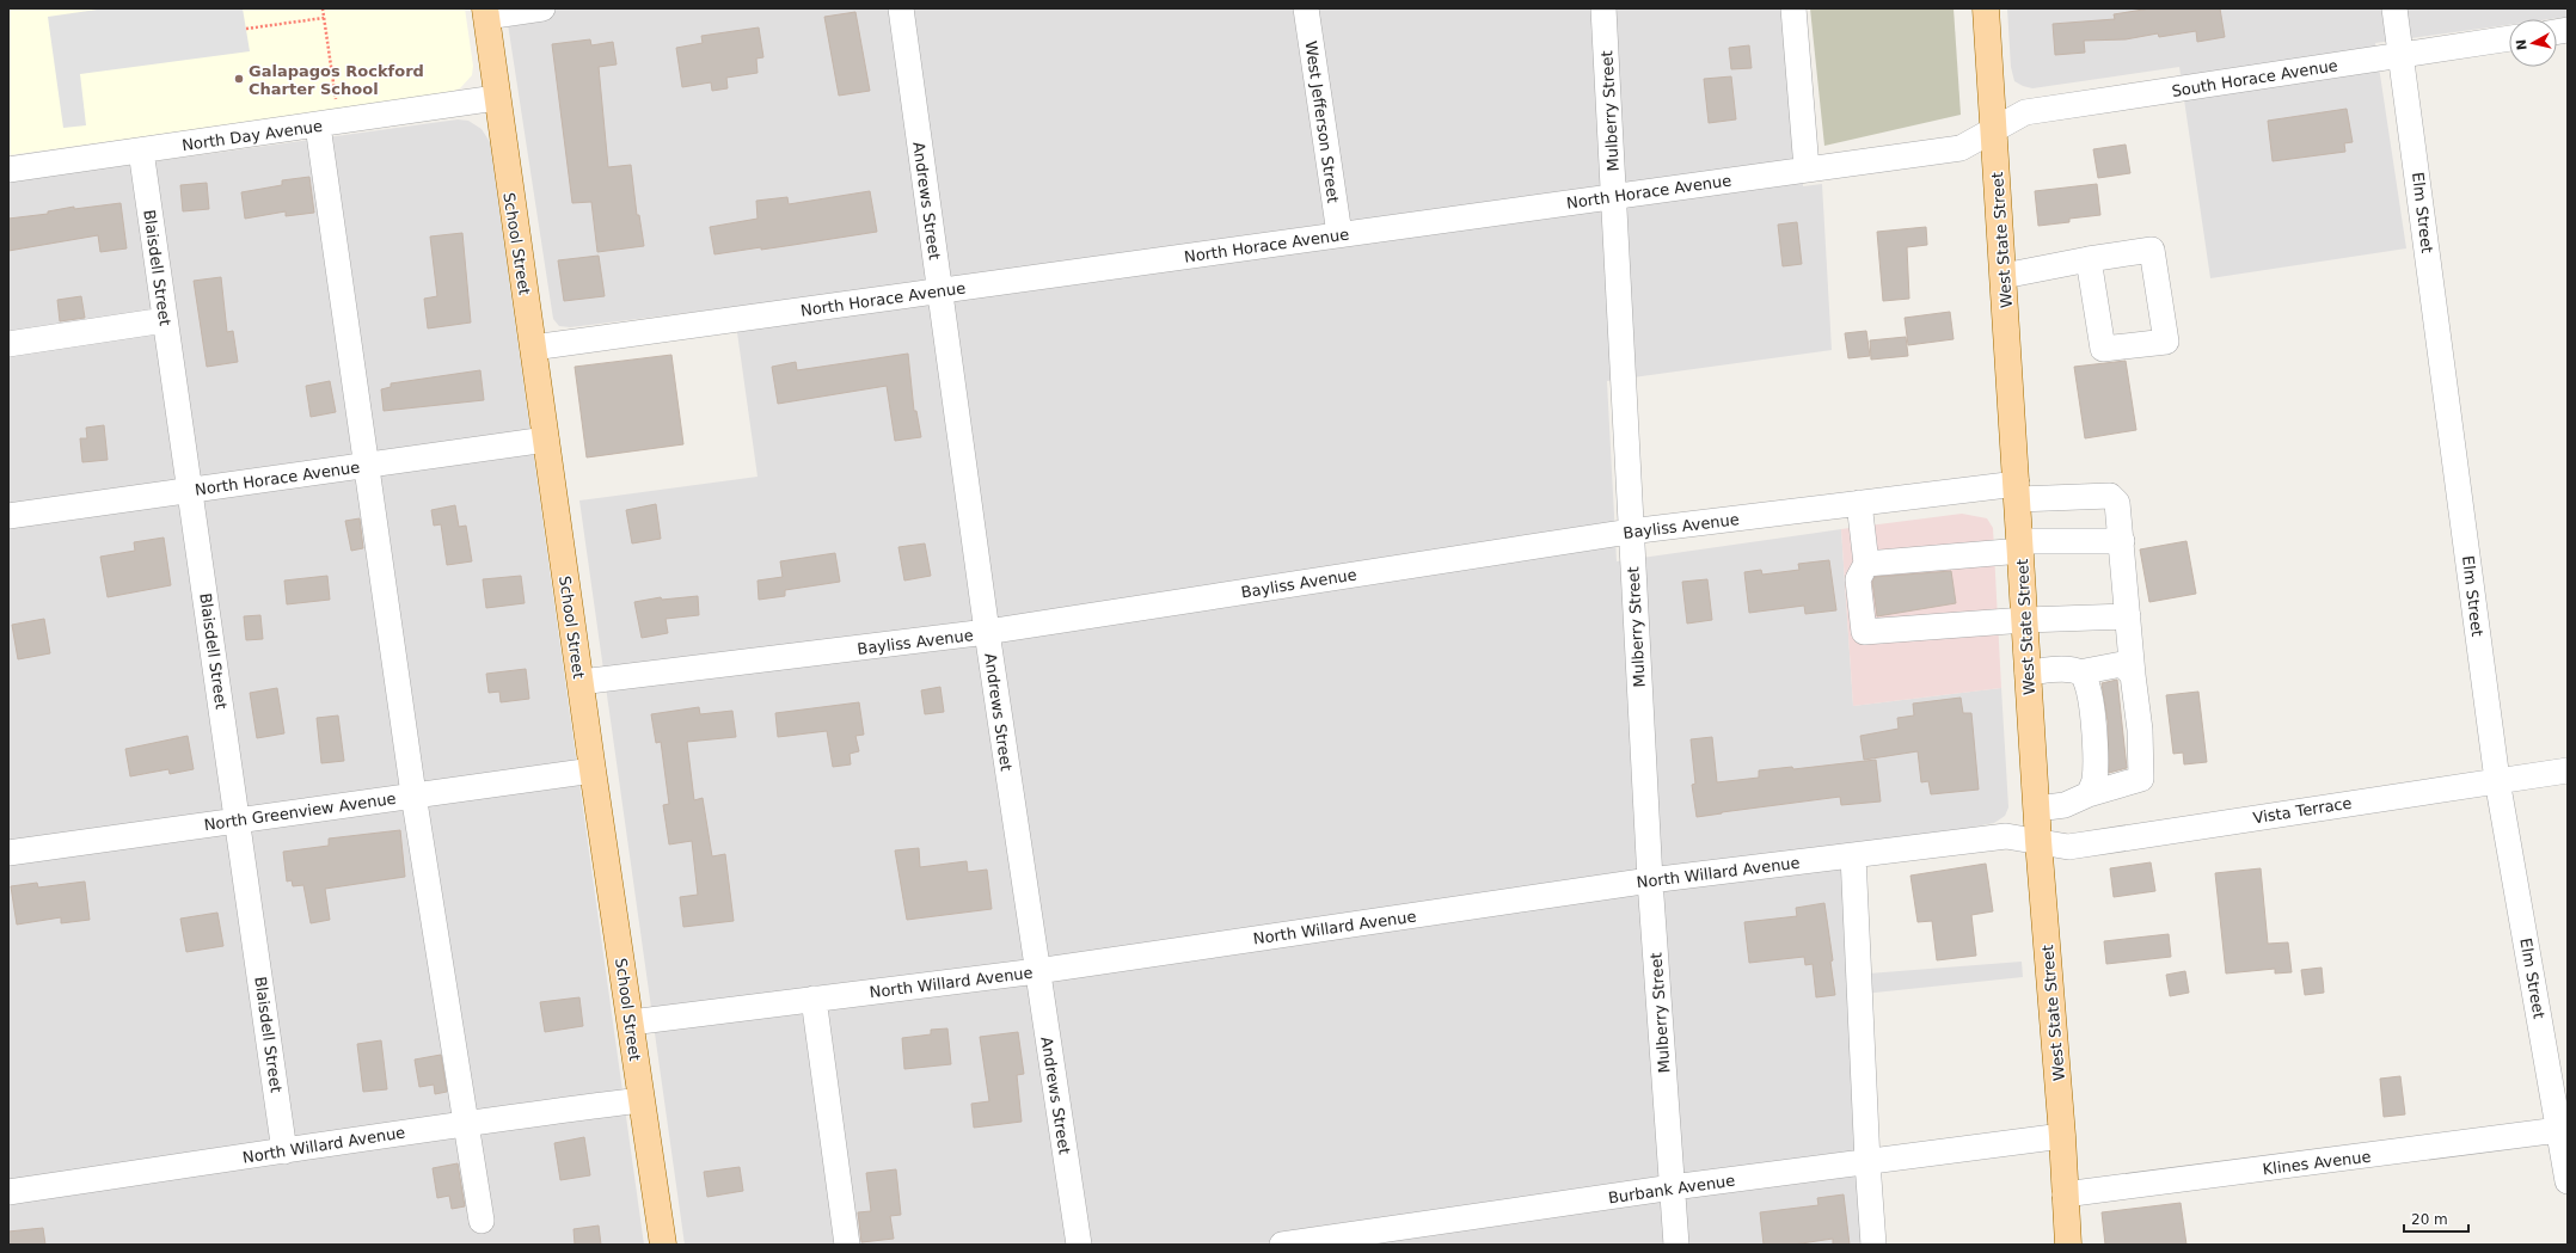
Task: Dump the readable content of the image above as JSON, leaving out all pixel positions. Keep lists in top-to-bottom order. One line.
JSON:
{"streets":{"main road":["West State Street","School Street"],"street":["South Horace Avenue","Mulberry Street","West Jefferson Street","North Day Avenue","North Horace Avenue","Andrews Street","Elm Street","Blaisdell Street","Bayliss Avenue","Vista Terrace","North Greenview Avenue","North Willard Avenue","Klines Avenue","Burbank Avenue"]},"crossings":[["South Horace Avenue","North Horace Avenue"],["South Horace Avenue","Elm Street"],["South Horace Avenue","West State Street"],["Mulberry Street","North Horace Avenue"],["Mulberry Street","Bayliss Avenue"],["Mulberry Street","North Willard Avenue"],["Mulberry Street","Burbank Avenue"],["West Jefferson Street","North Horace Avenue"],["North Day Avenue","School Street"],["North Day Avenue","Blaisdell Street"],["North Horace Avenue","Andrews Street"],["North Horace Avenue","West State Street"],["North Horace Avenue","School Street"],["North Horace Avenue","Blaisdell Street"],["Andrews Street","Bayliss Avenue"],["Andrews Street","North Willard Avenue"],["Elm Street","Vista Terrace"],["Elm Street","Klines Avenue"],["West State Street","Bayliss Avenue"],["West State Street","Vista Terrace"],["West State Street","North Willard Avenue"],["West State Street","Klines Avenue"],["West State Street","Burbank Avenue"],["School Street","Bayliss Avenue"],["School Street","North Greenview Avenue"],["School Street","North Willard Avenue"],["Blaisdell Street","North Greenview Avenue"],["Blaisdell Street","North Willard Avenue"],["Vista Terrace","North Willard Avenue"]],"places":["Galapagos Rockford Charter School"],"scale_bar":"20 m","north":"left"}
